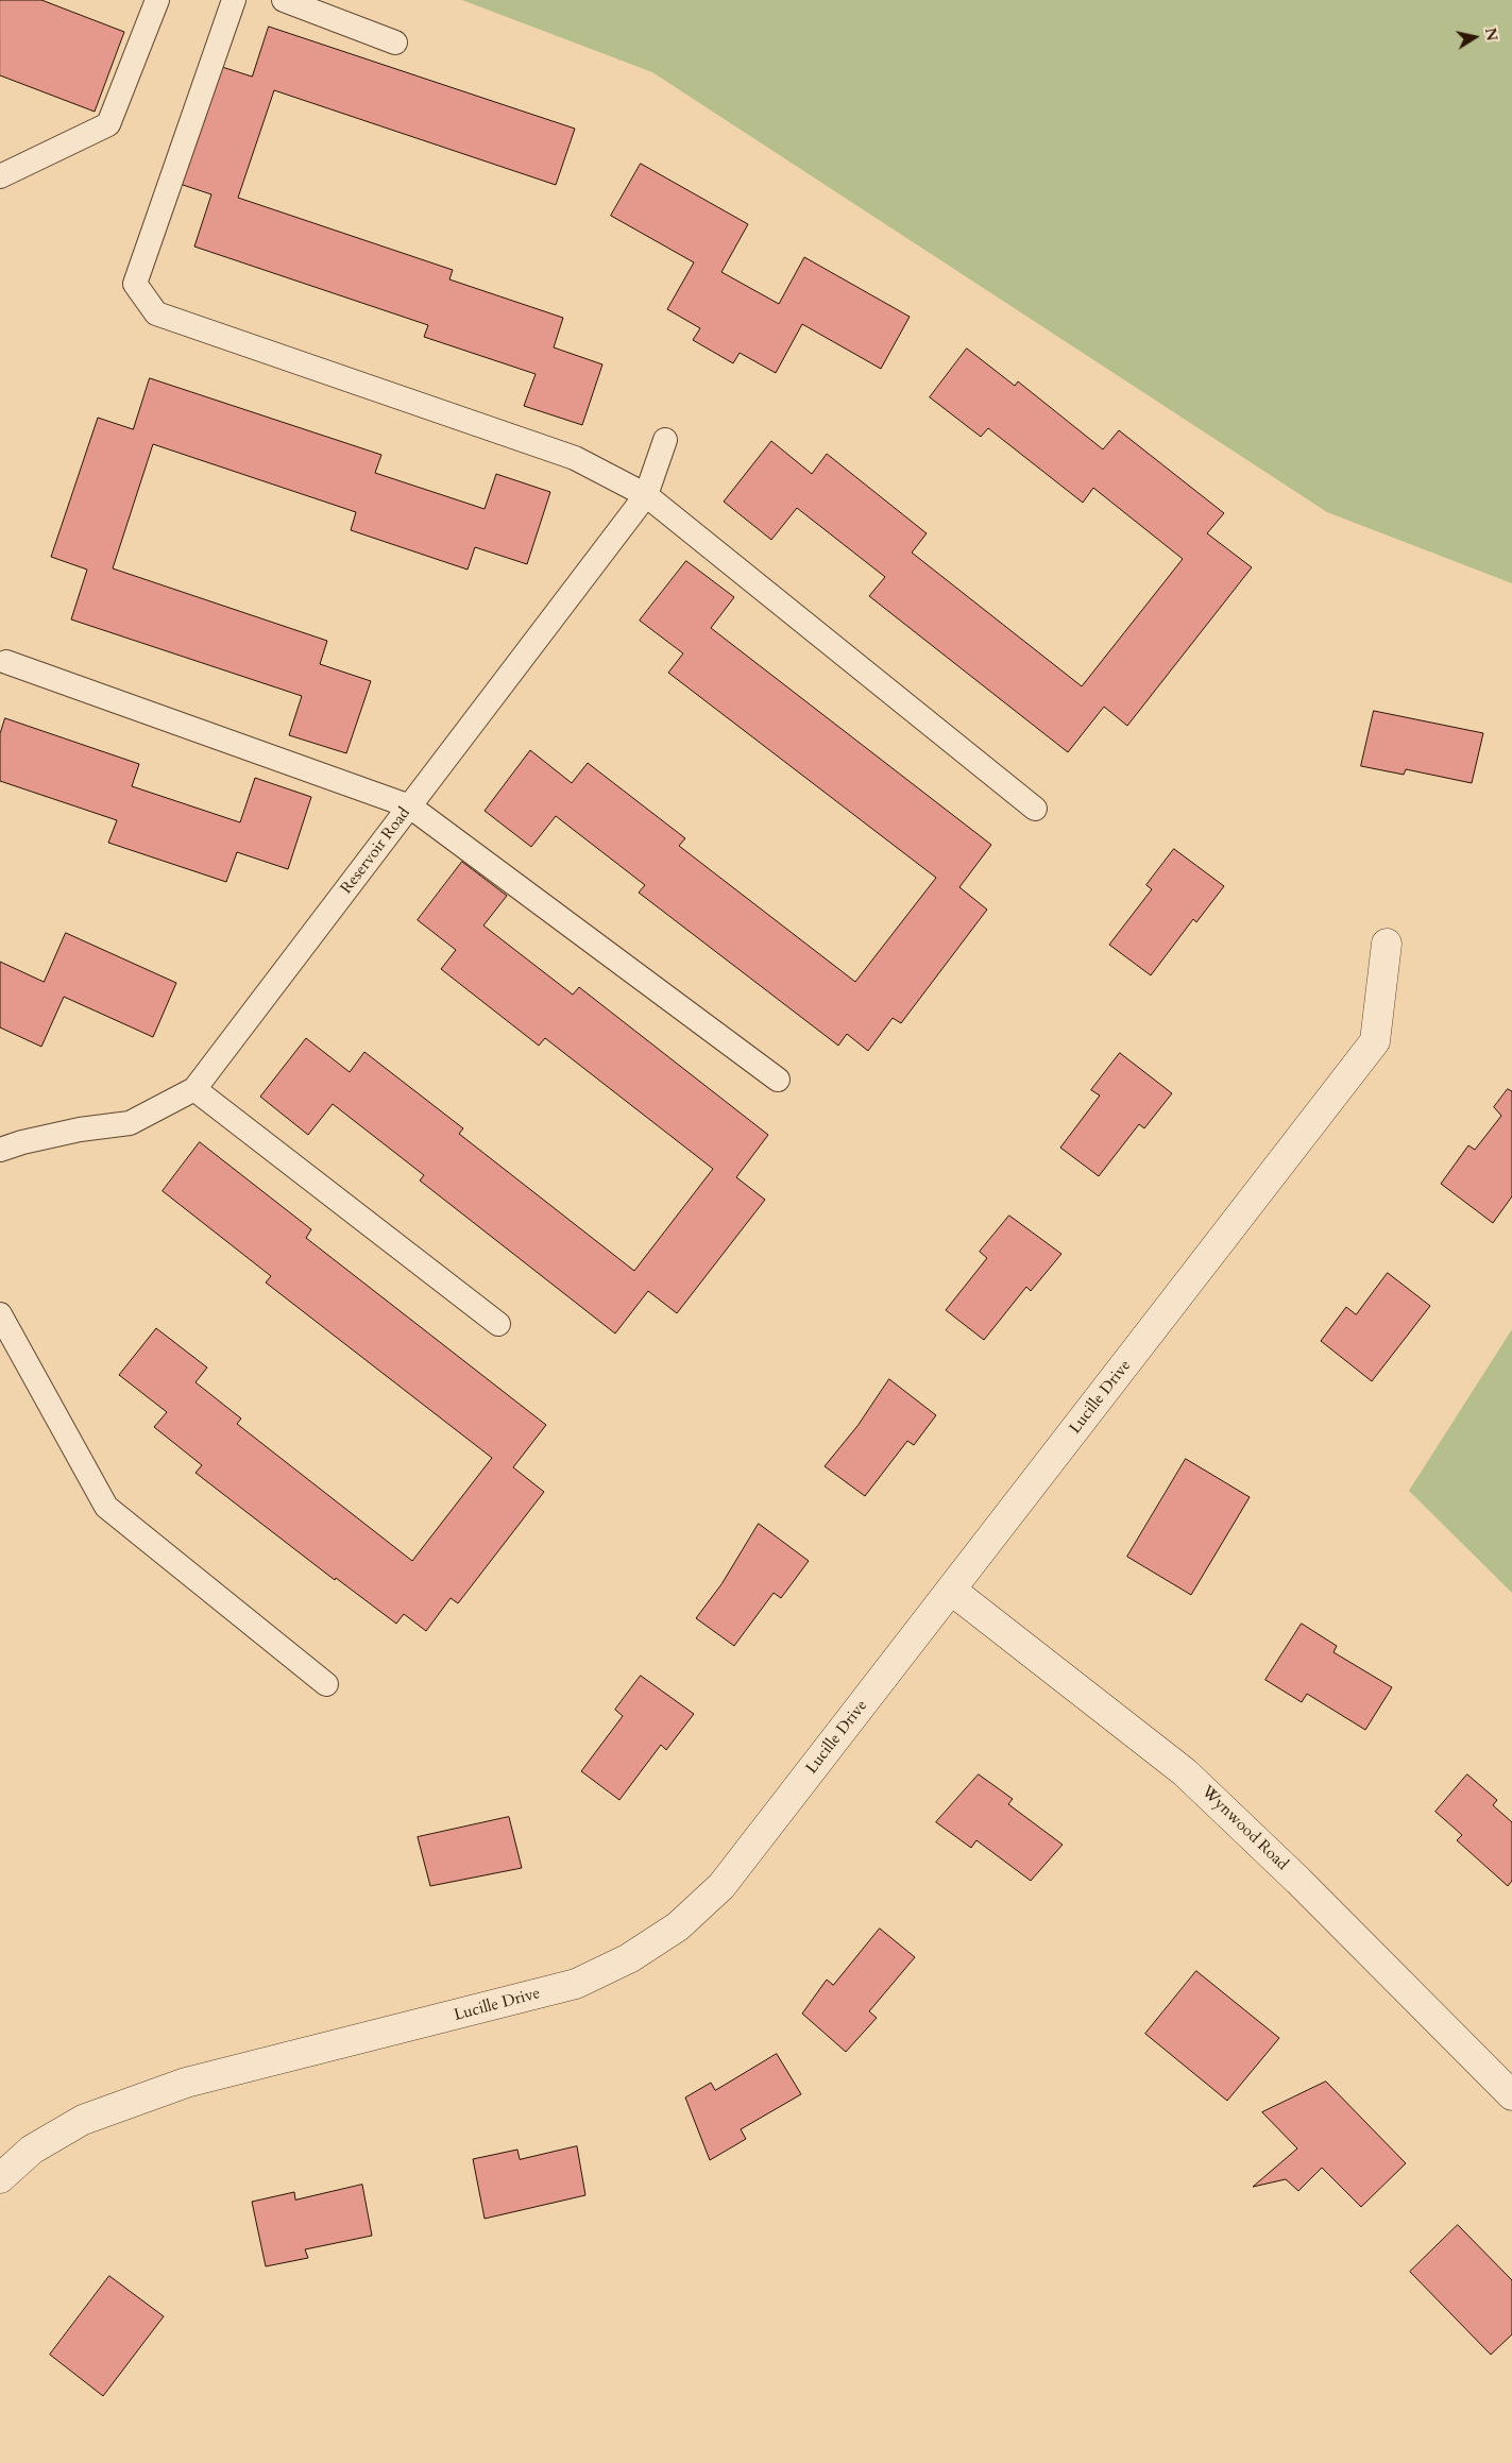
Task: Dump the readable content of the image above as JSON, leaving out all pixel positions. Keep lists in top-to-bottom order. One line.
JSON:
{"streets":{"street":["Lucille Drive","Wynwood Road"],"lane":["Reservoir Road"]},"crossings":[["Lucille Drive","Wynwood Road"]],"north":"right"}
